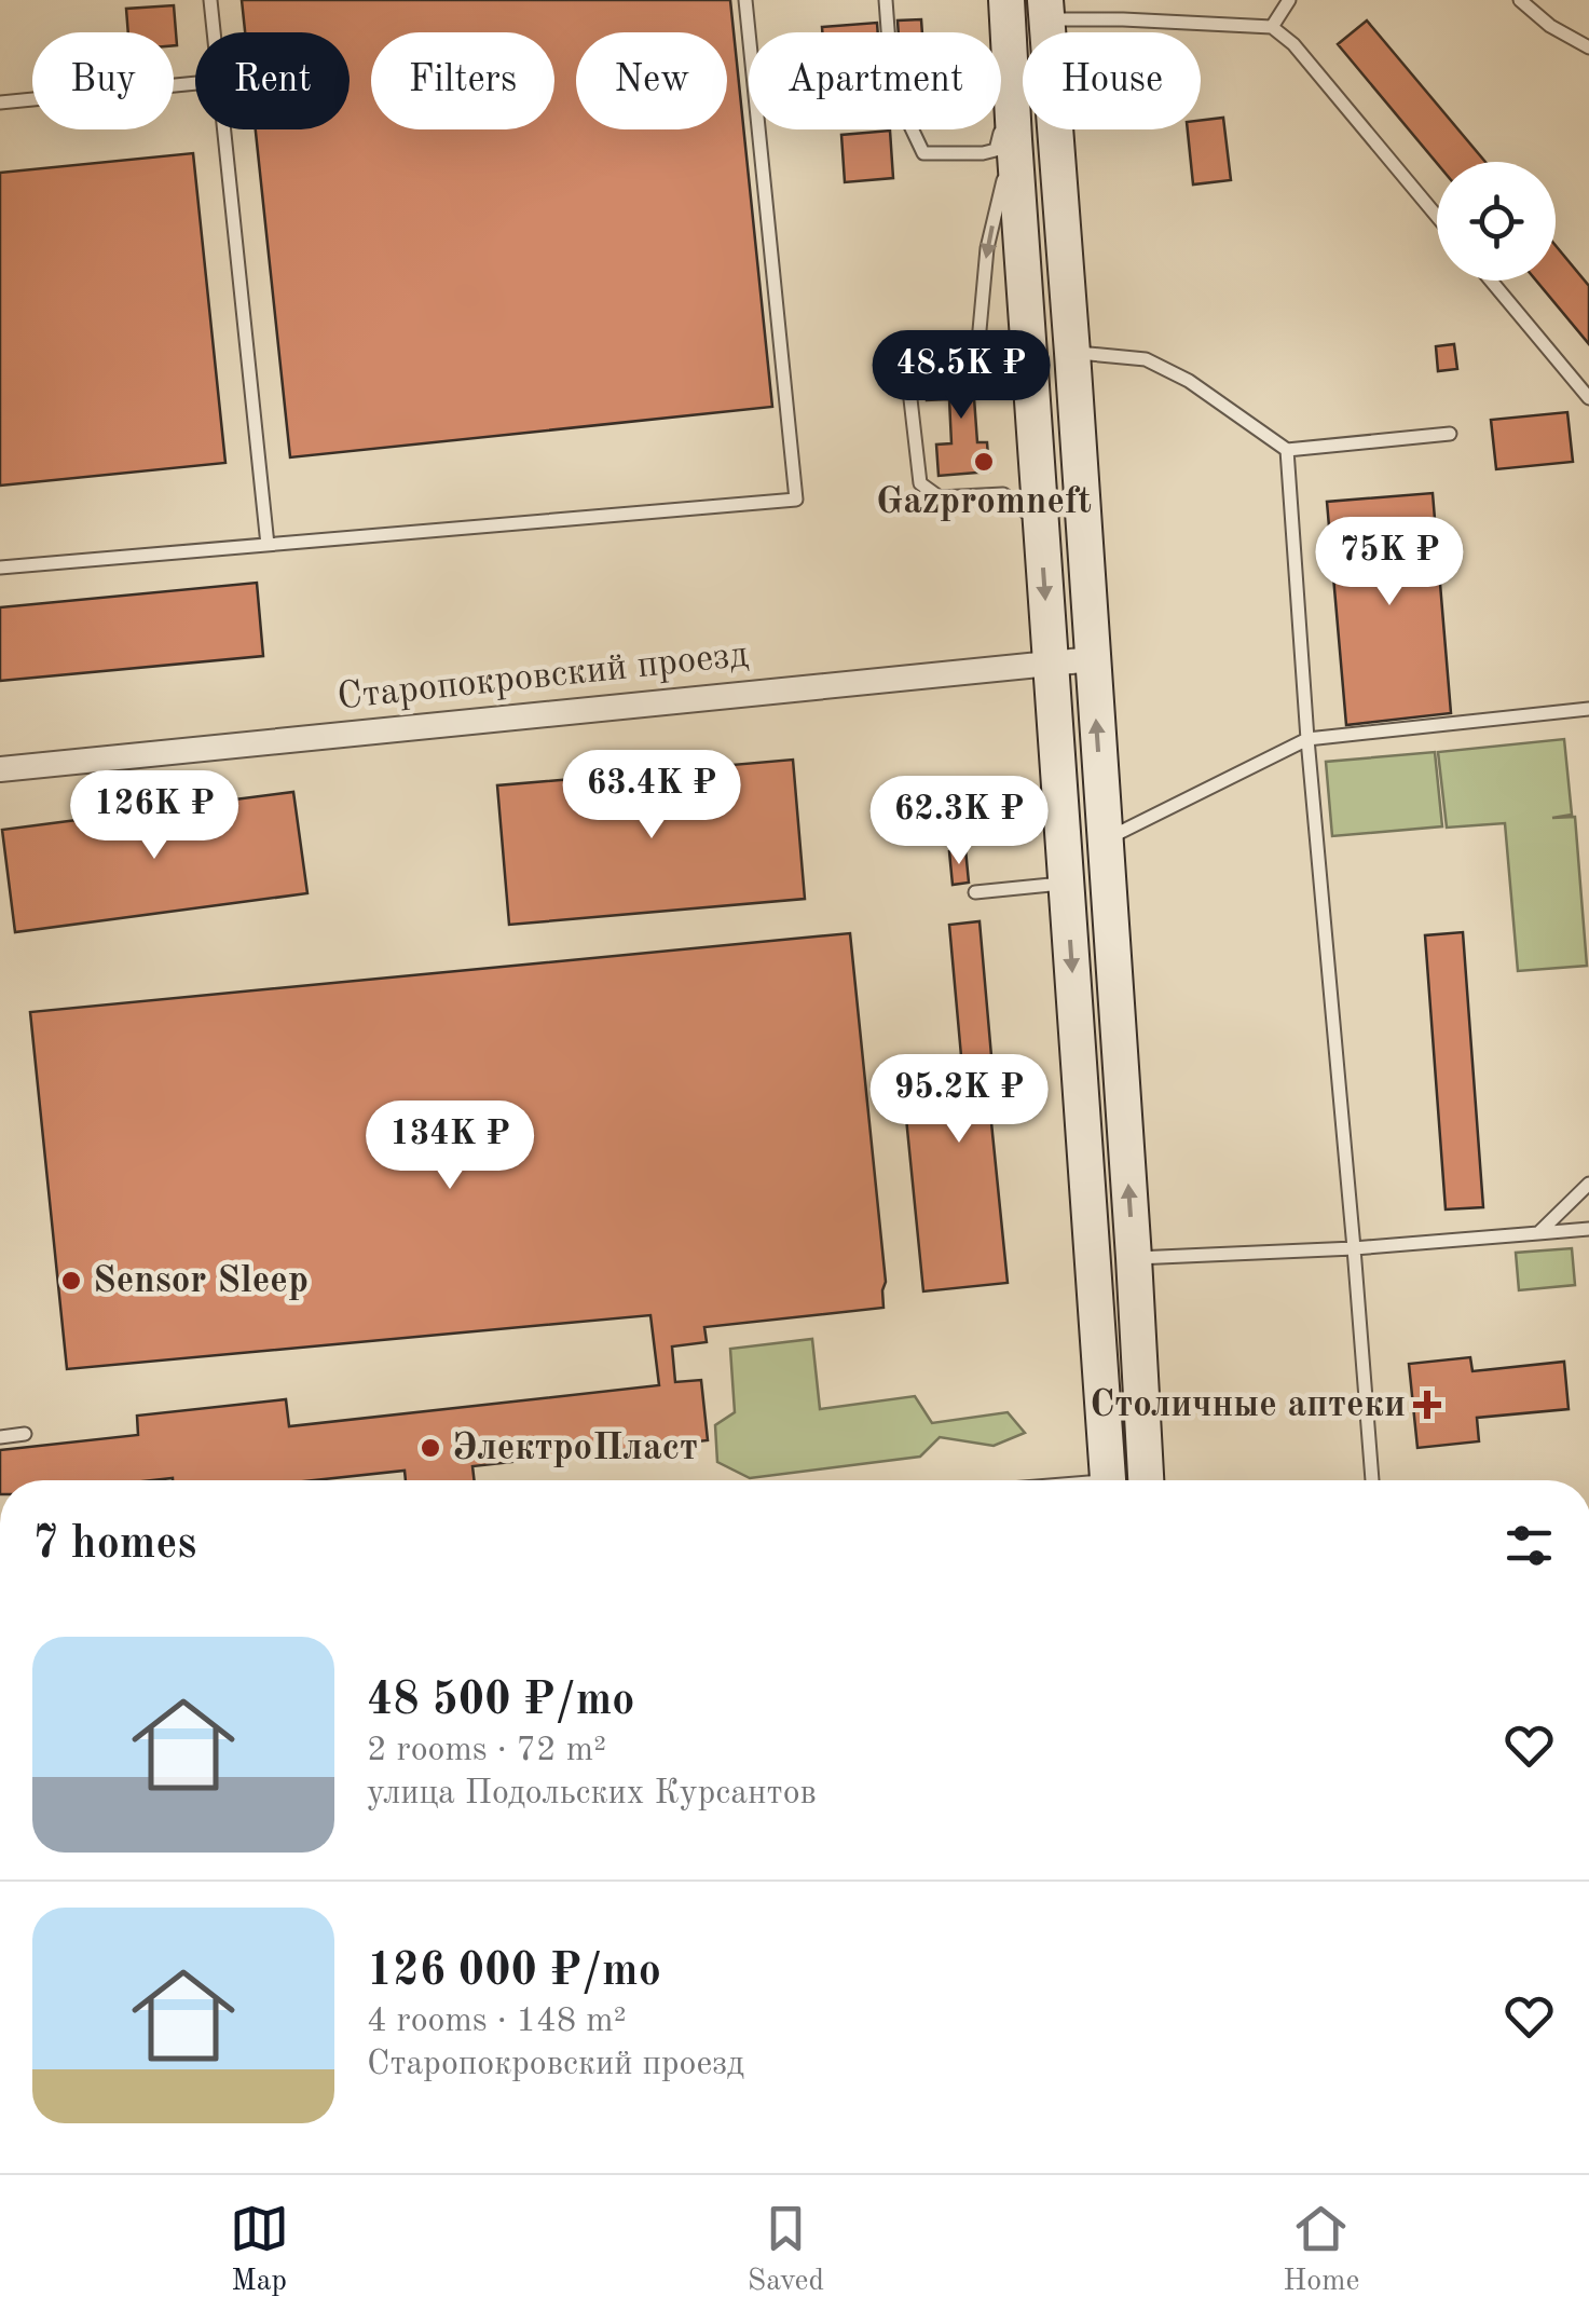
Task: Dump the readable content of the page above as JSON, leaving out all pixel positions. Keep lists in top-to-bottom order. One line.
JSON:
{"streets":{"street":["Старопокровский проезд"]},"places":{"other":["Gazpromneft","Sensor Sleep","ЭлектроПласт"],"health":["Столичные аптеки"]},"page":{"chip":["Buy","Rent","Filters","New","Apartment","House"],"price":["48.5K ₽","75K ₽","63.4K ₽","126K ₽","62.3K ₽","95.2K ₽","134K ₽"],"heading":"7 homes","list":[{"name":"48 500 ₽/mo","note":"2 rooms · 72 m² · улица Подольских Курсантов"},{"name":"126 000 ₽/mo","note":"4 rooms · 148 m² · Старопокровский проезд"}],"tabs":["Map","Saved","Home"]}}
